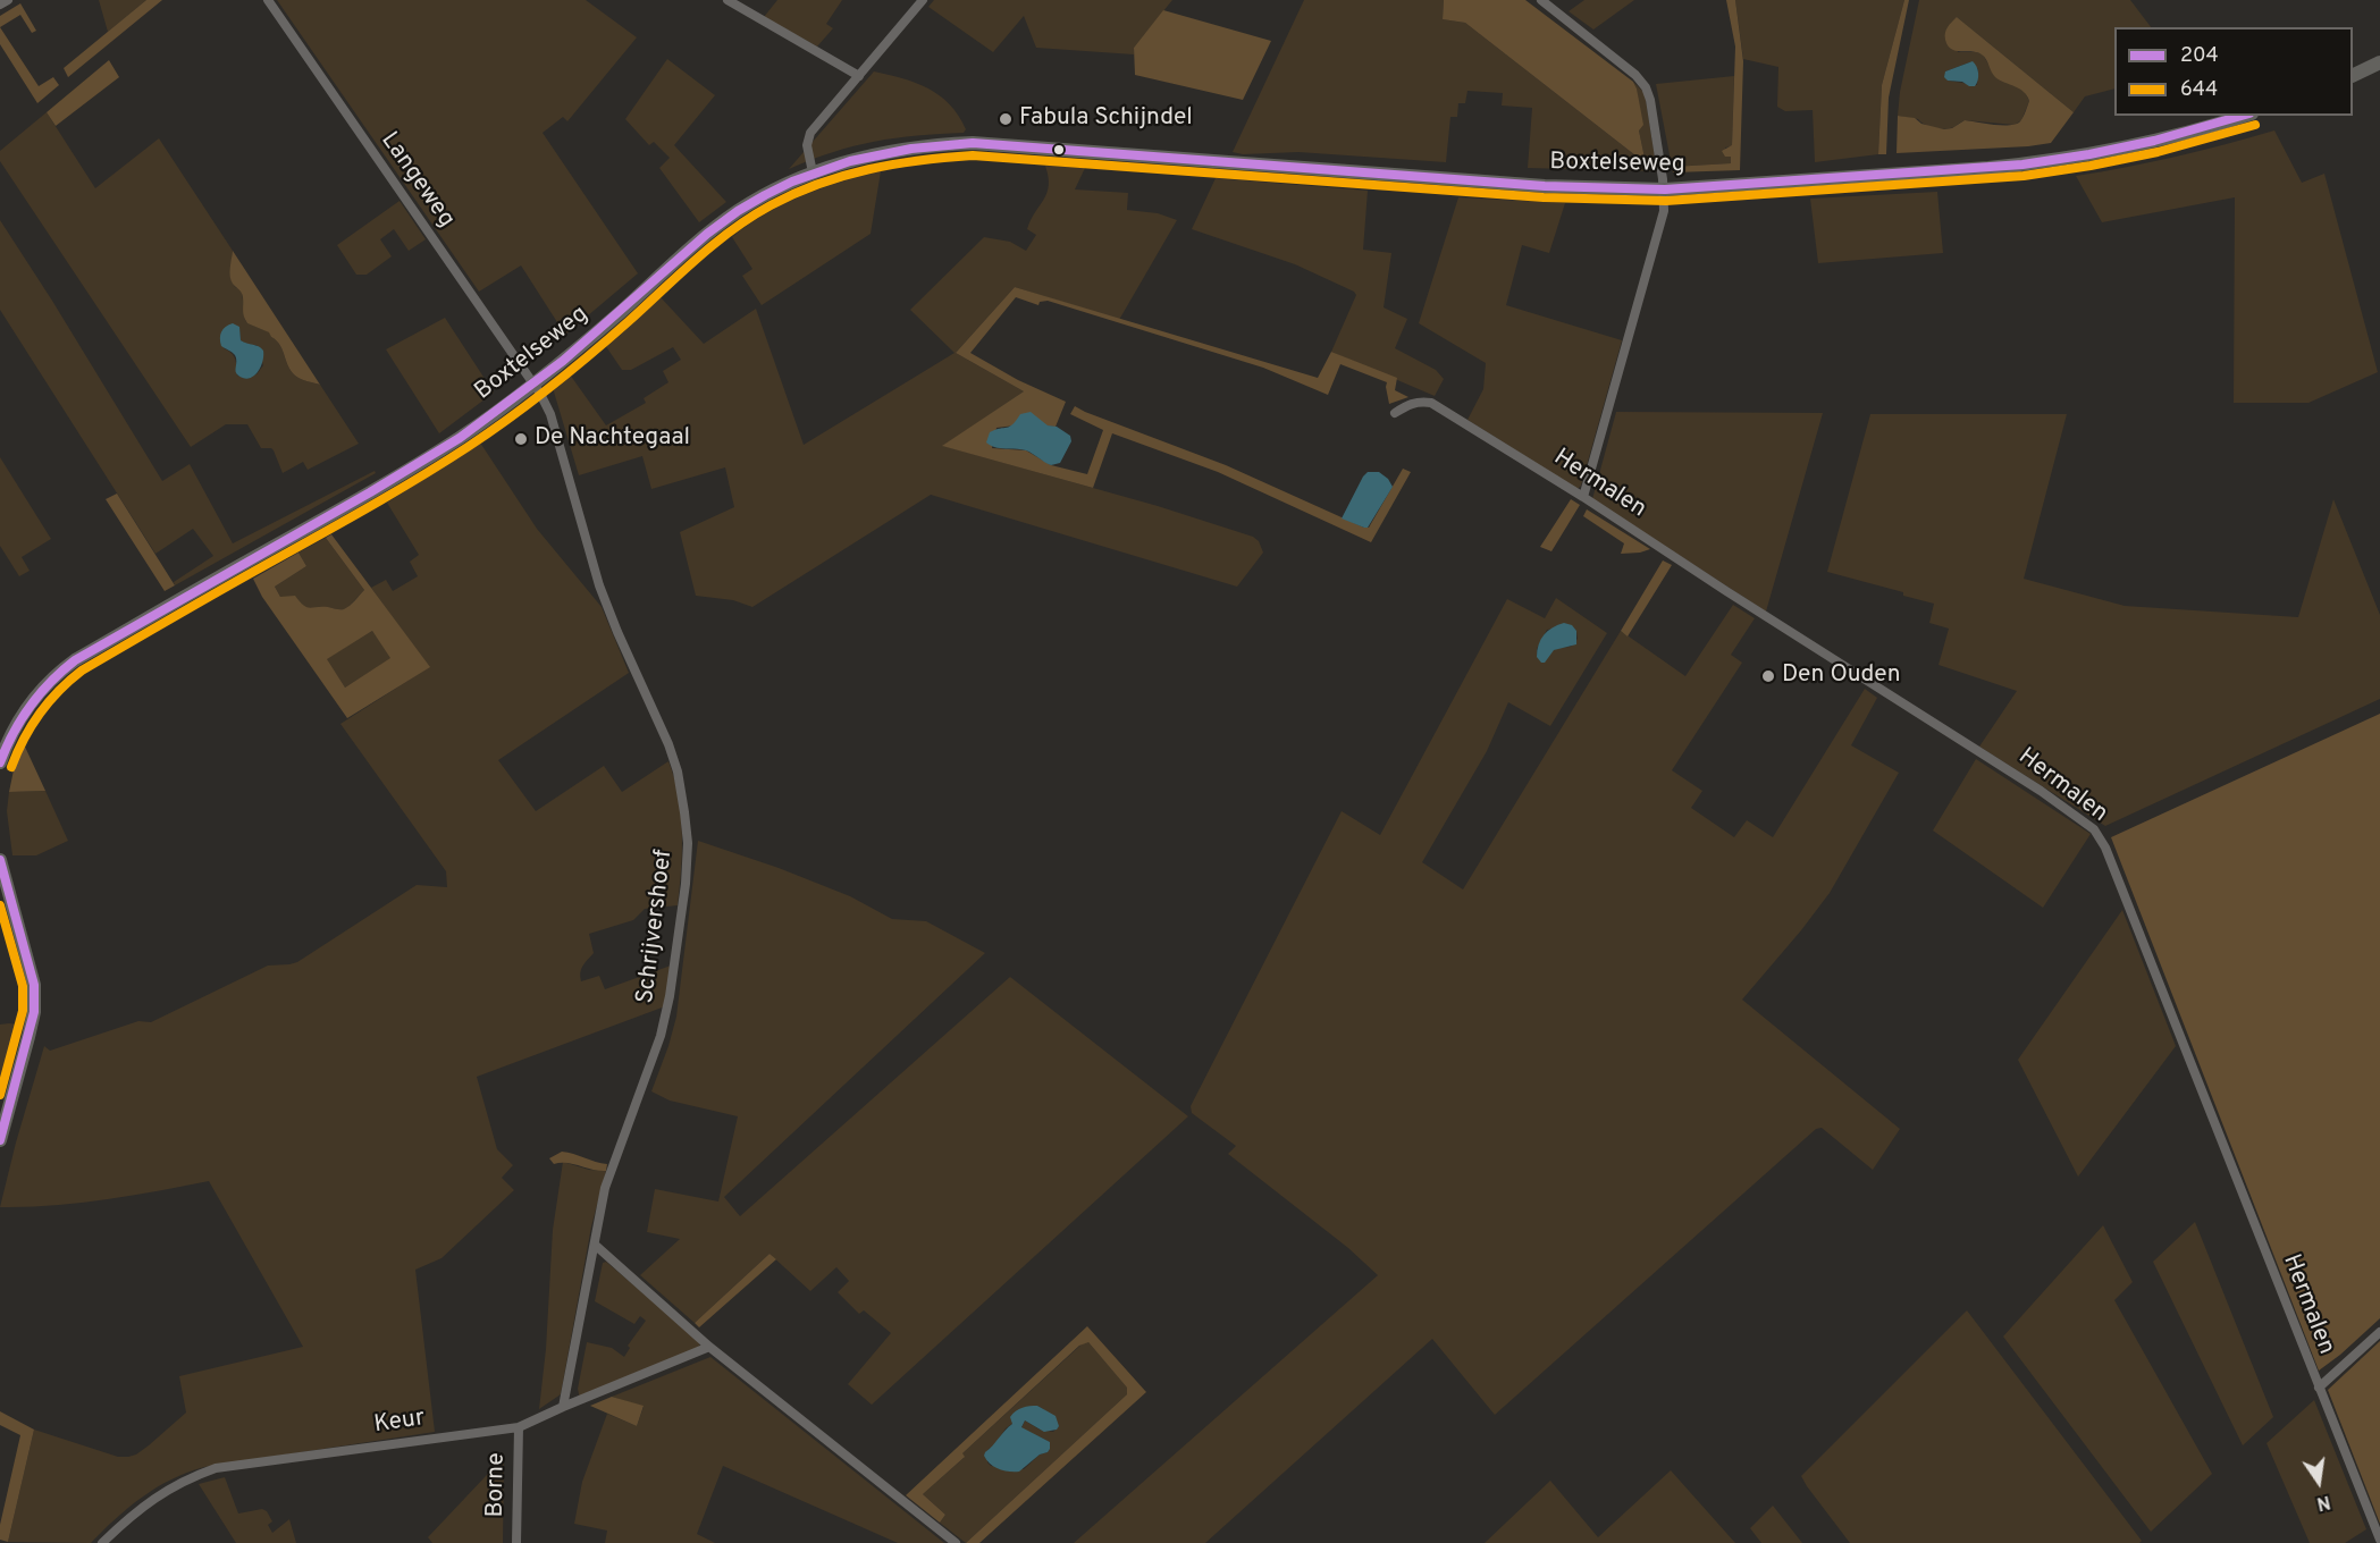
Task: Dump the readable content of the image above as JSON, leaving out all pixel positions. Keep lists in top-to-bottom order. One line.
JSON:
{"streets":{"main road":["Boxtelseweg"],"street":["Langeweg","Hermalen","Schrijvershoef","Keur","Borne"]},"crossings":[["Boxtelseweg","Langeweg"],["Boxtelseweg","Schrijvershoef"],["Langeweg","Schrijvershoef"],["Schrijvershoef","Keur"],["Keur","Borne"]],"places":["Fabula Schijndel","De Nachtegaal","Den Ouden"],"lines":["transit line 204","transit line 644"],"legend":["204","644"],"north":"bottom"}
